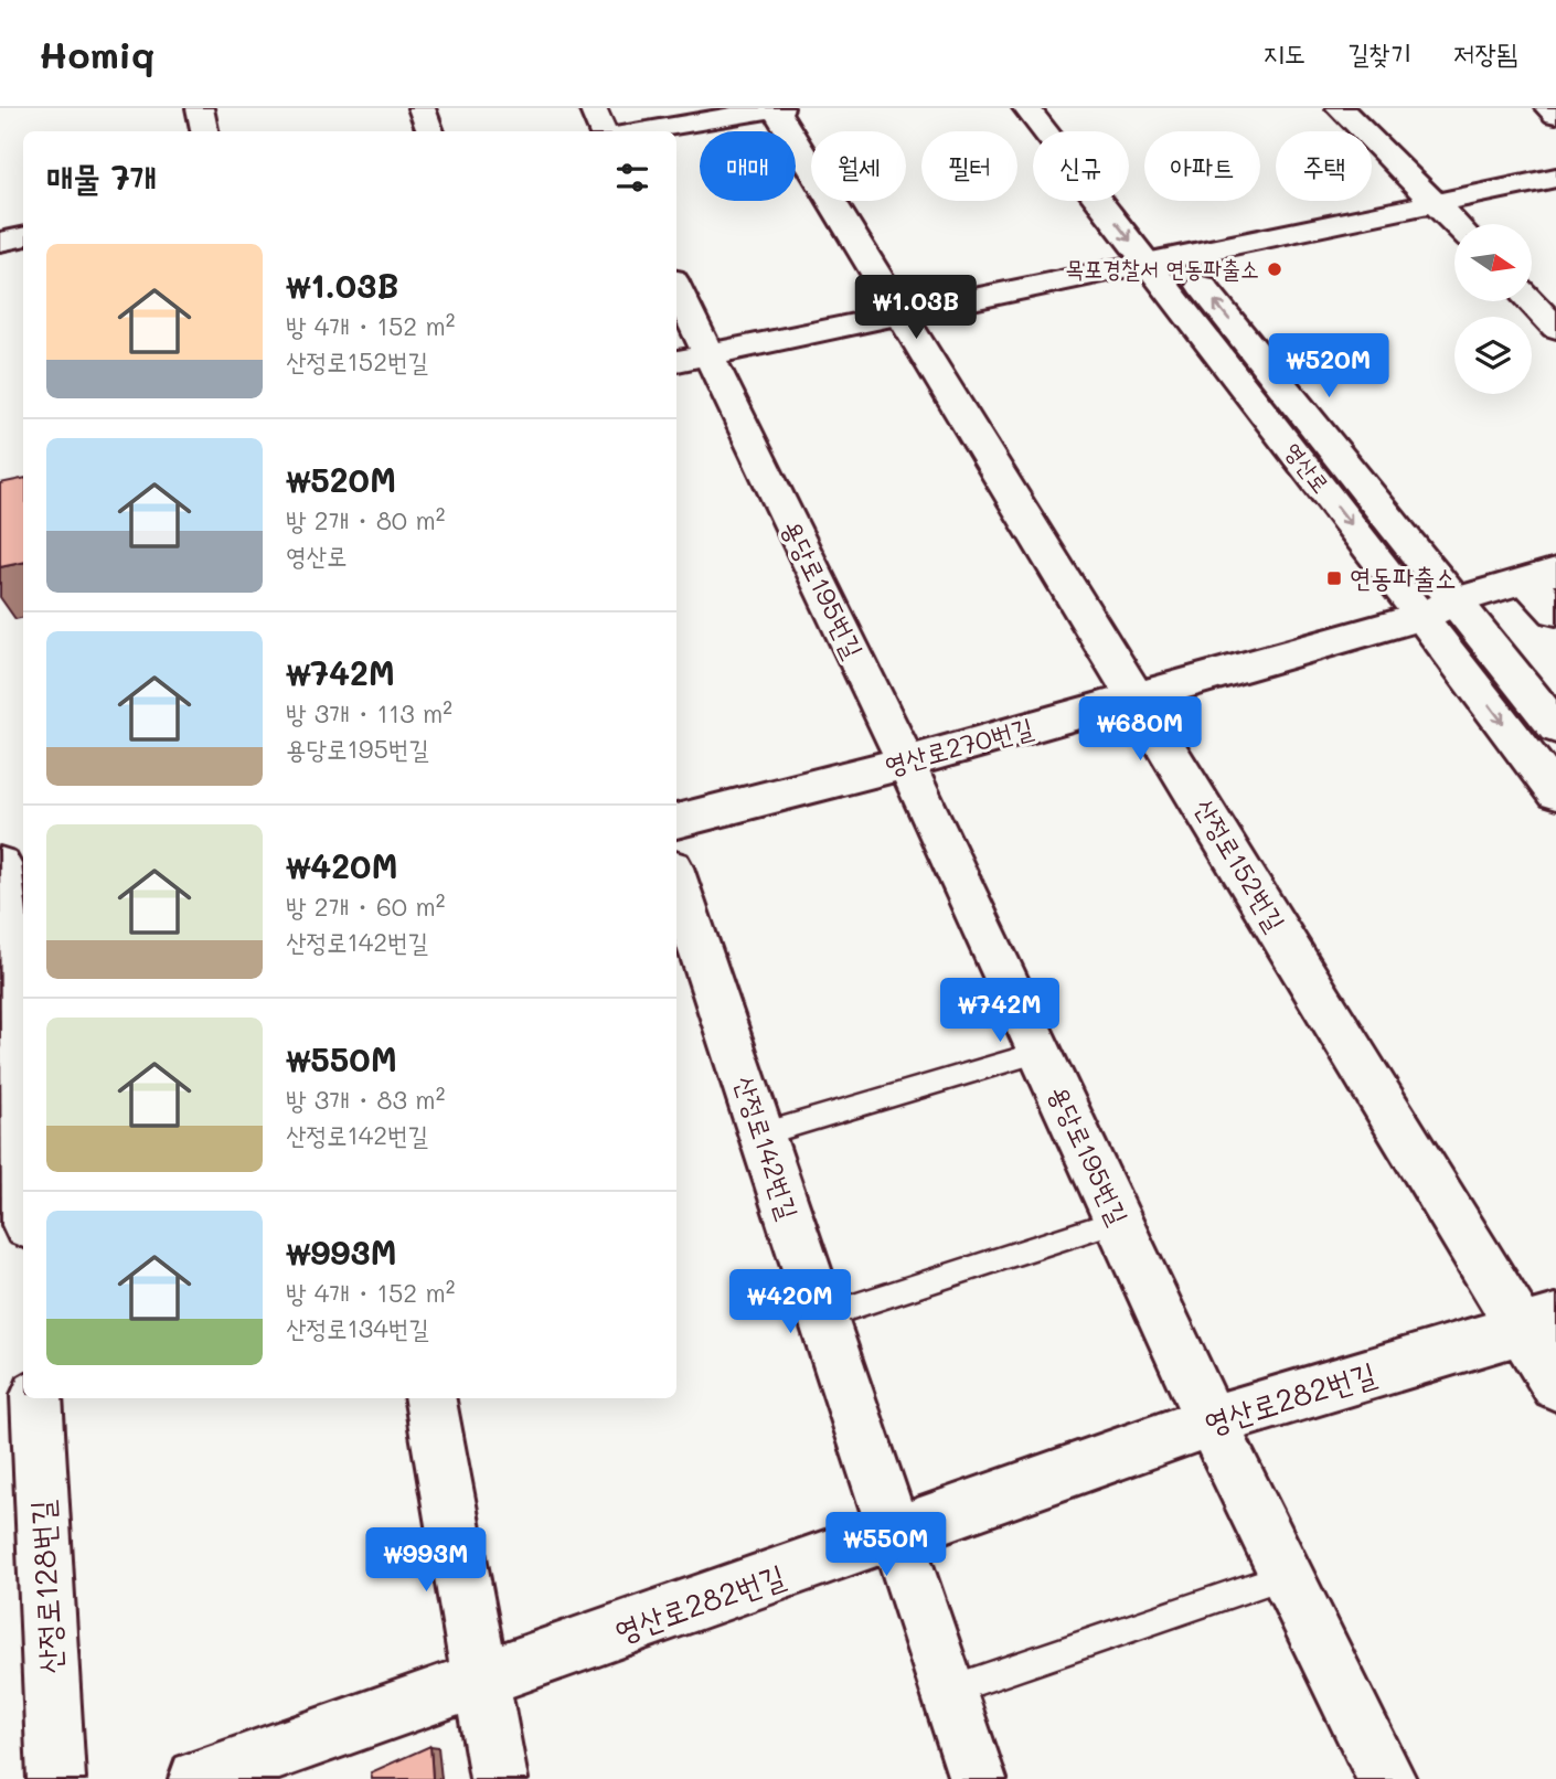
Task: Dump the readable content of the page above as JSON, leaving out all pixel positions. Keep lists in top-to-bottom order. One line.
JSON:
{"streets":{"street":["영산로","용당로195번길","영산로270번길","산정로152번길","산정로142번길","영산로282번길","산정로128번길"]},"crossings":[["영산로","영산로270번길"],["용당로195번길","영산로270번길"],["용당로195번길","영산로282번길"],["영산로270번길","산정로152번길"],["산정로152번길","영산로282번길"],["산정로142번길","영산로282번길"]],"places":{"other":["목포경찰서 연동파출소"],"transit":["연동파출소"]},"north":"right","page":{"header":"Homiq","nav":["지도","길찾기","저장됨"],"chip":["매매","월세","필터","신규","아파트","주택"],"heading":"매물 7개","list":[{"name":"₩1.03B","note":"방 4개 · 152 m² · 산정로152번길"},{"name":"₩520M","note":"방 2개 · 80 m² · 영산로"},{"name":"₩742M","note":"방 3개 · 113 m² · 용당로195번길"},{"name":"₩420M","note":"방 2개 · 60 m² · 산정로142번길"},{"name":"₩550M","note":"방 3개 · 83 m² · 산정로142번길"},{"name":"₩993M","note":"방 4개 · 152 m² · 산정로134번길"}],"price":["₩1.03B","₩520M","₩680M","₩742M","₩420M","₩550M","₩993M"]}}
